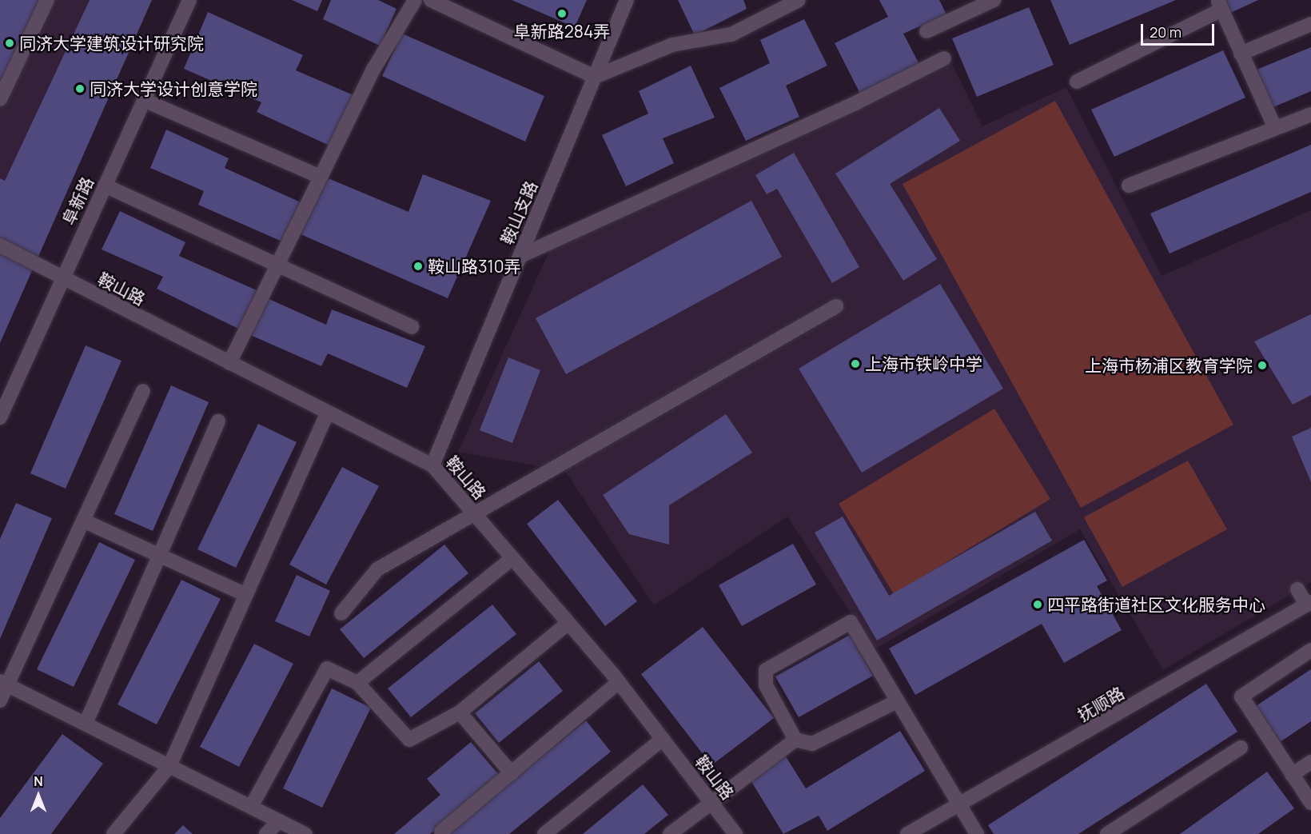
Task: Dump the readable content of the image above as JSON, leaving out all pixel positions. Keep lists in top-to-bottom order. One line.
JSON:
{"streets":{"street":["阜新路","鞍山支路","鞍山路","抚顺路"]},"crossings":[["阜新路","鞍山路"],["鞍山支路","鞍山路"]],"places":["阜新路284弄","同济大学建筑设计研究院","同济大学设计创意学院","鞍山路310弄","上海市铁岭中学","上海市杨浦区教育学院","四平路街道社区文化服务中心"],"scale_bar":"20 m","north":"top"}
